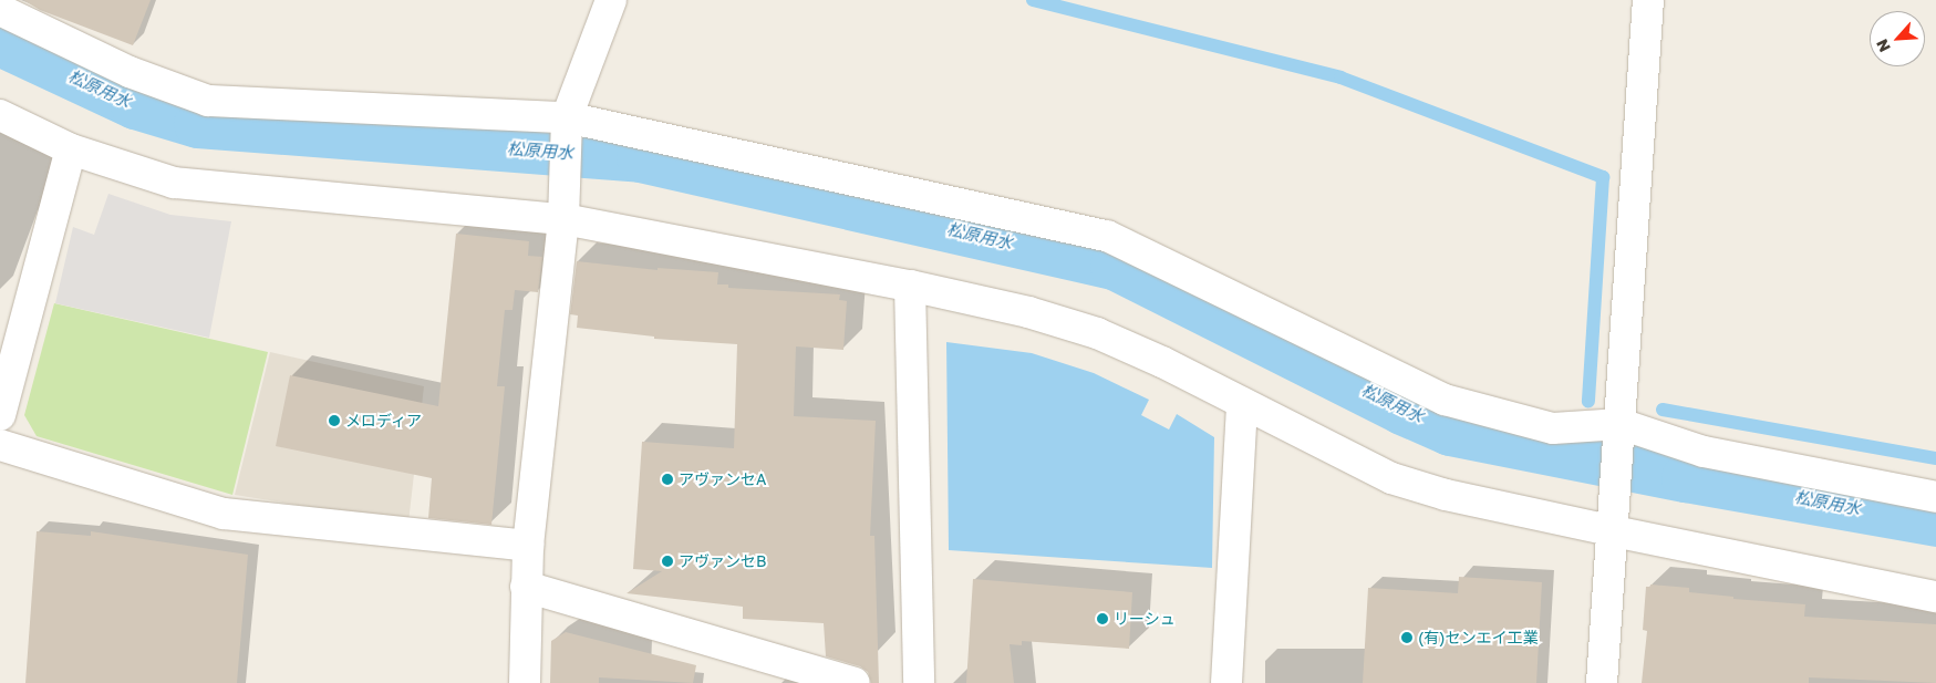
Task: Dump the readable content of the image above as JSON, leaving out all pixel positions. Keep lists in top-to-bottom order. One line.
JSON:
{"water":["松原用水"],"places":["メロディア","アヴァンセA","アヴァンセB","リーシュ","(有)センエイ工業"],"north":"bottom left"}
